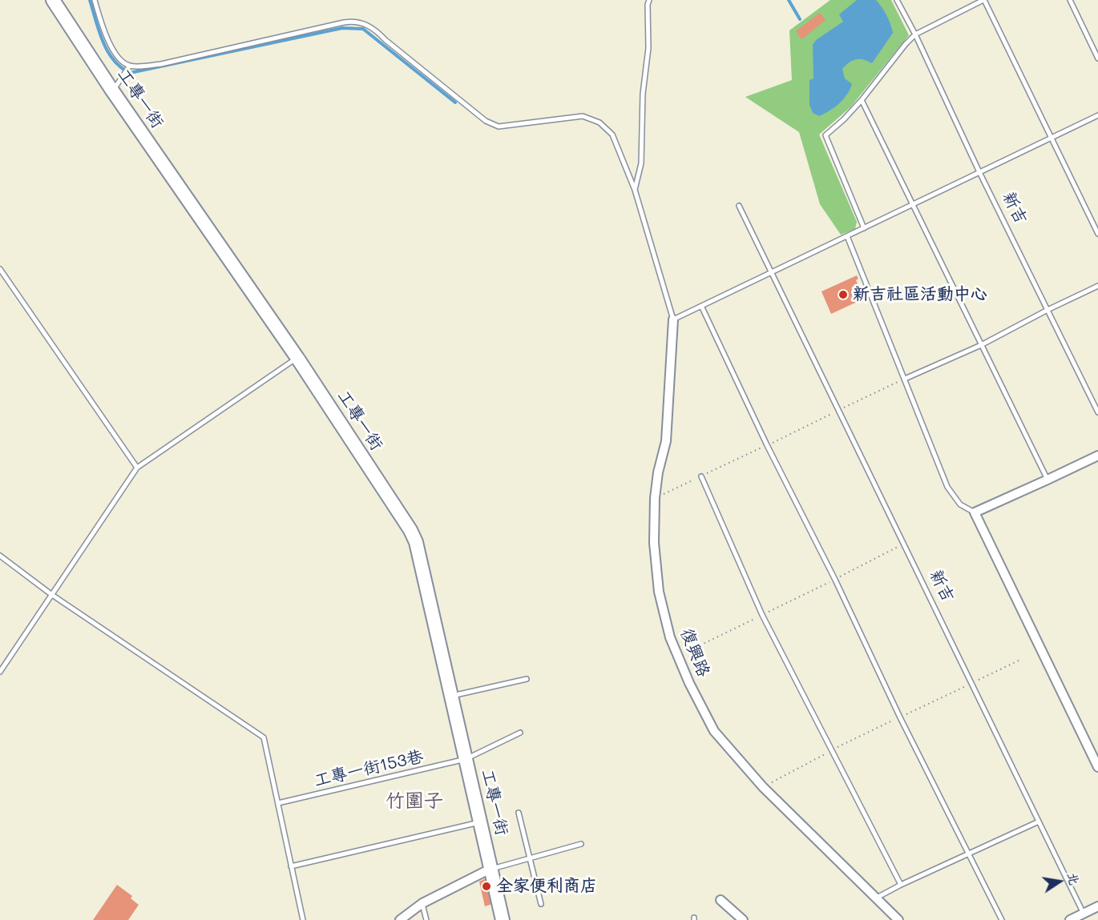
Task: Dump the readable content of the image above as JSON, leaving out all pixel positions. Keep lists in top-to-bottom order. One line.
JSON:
{"streets":{"street":["工專一街","復興路"],"lane":["新吉","工專一街153巷"]},"crossings":[["工專一街","工專一街153巷"]],"districts":["竹圍子"],"places":["新吉社區活動中心","全家便利商店"],"north":"right"}
